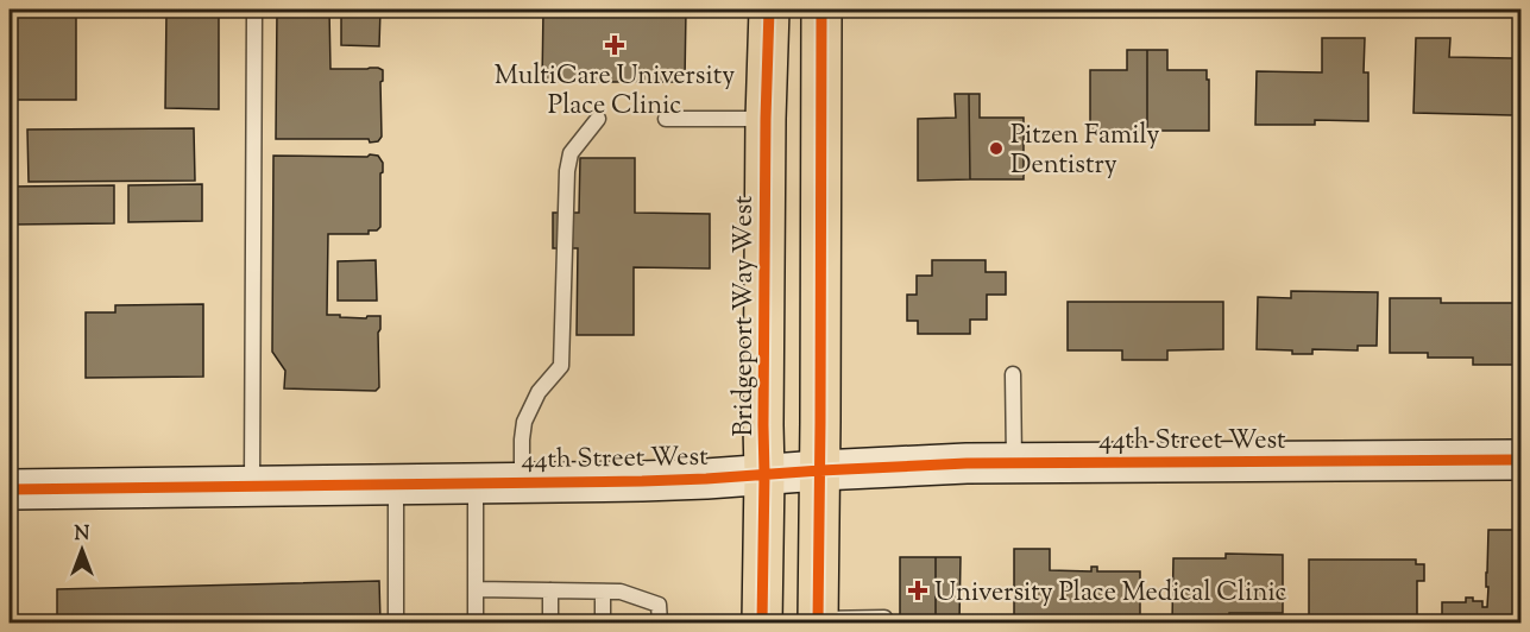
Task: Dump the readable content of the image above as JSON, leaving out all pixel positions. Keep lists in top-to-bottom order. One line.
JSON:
{"streets":{"main road":["Bridgeport Way West"],"street":["44th Street West"]},"crossings":[["Bridgeport Way West","44th Street West"]],"places":{"health":["MultiCare University Place Clinic","University Place Medical Clinic"],"other":["Pitzen Family Dentistry"]},"north":"top"}
